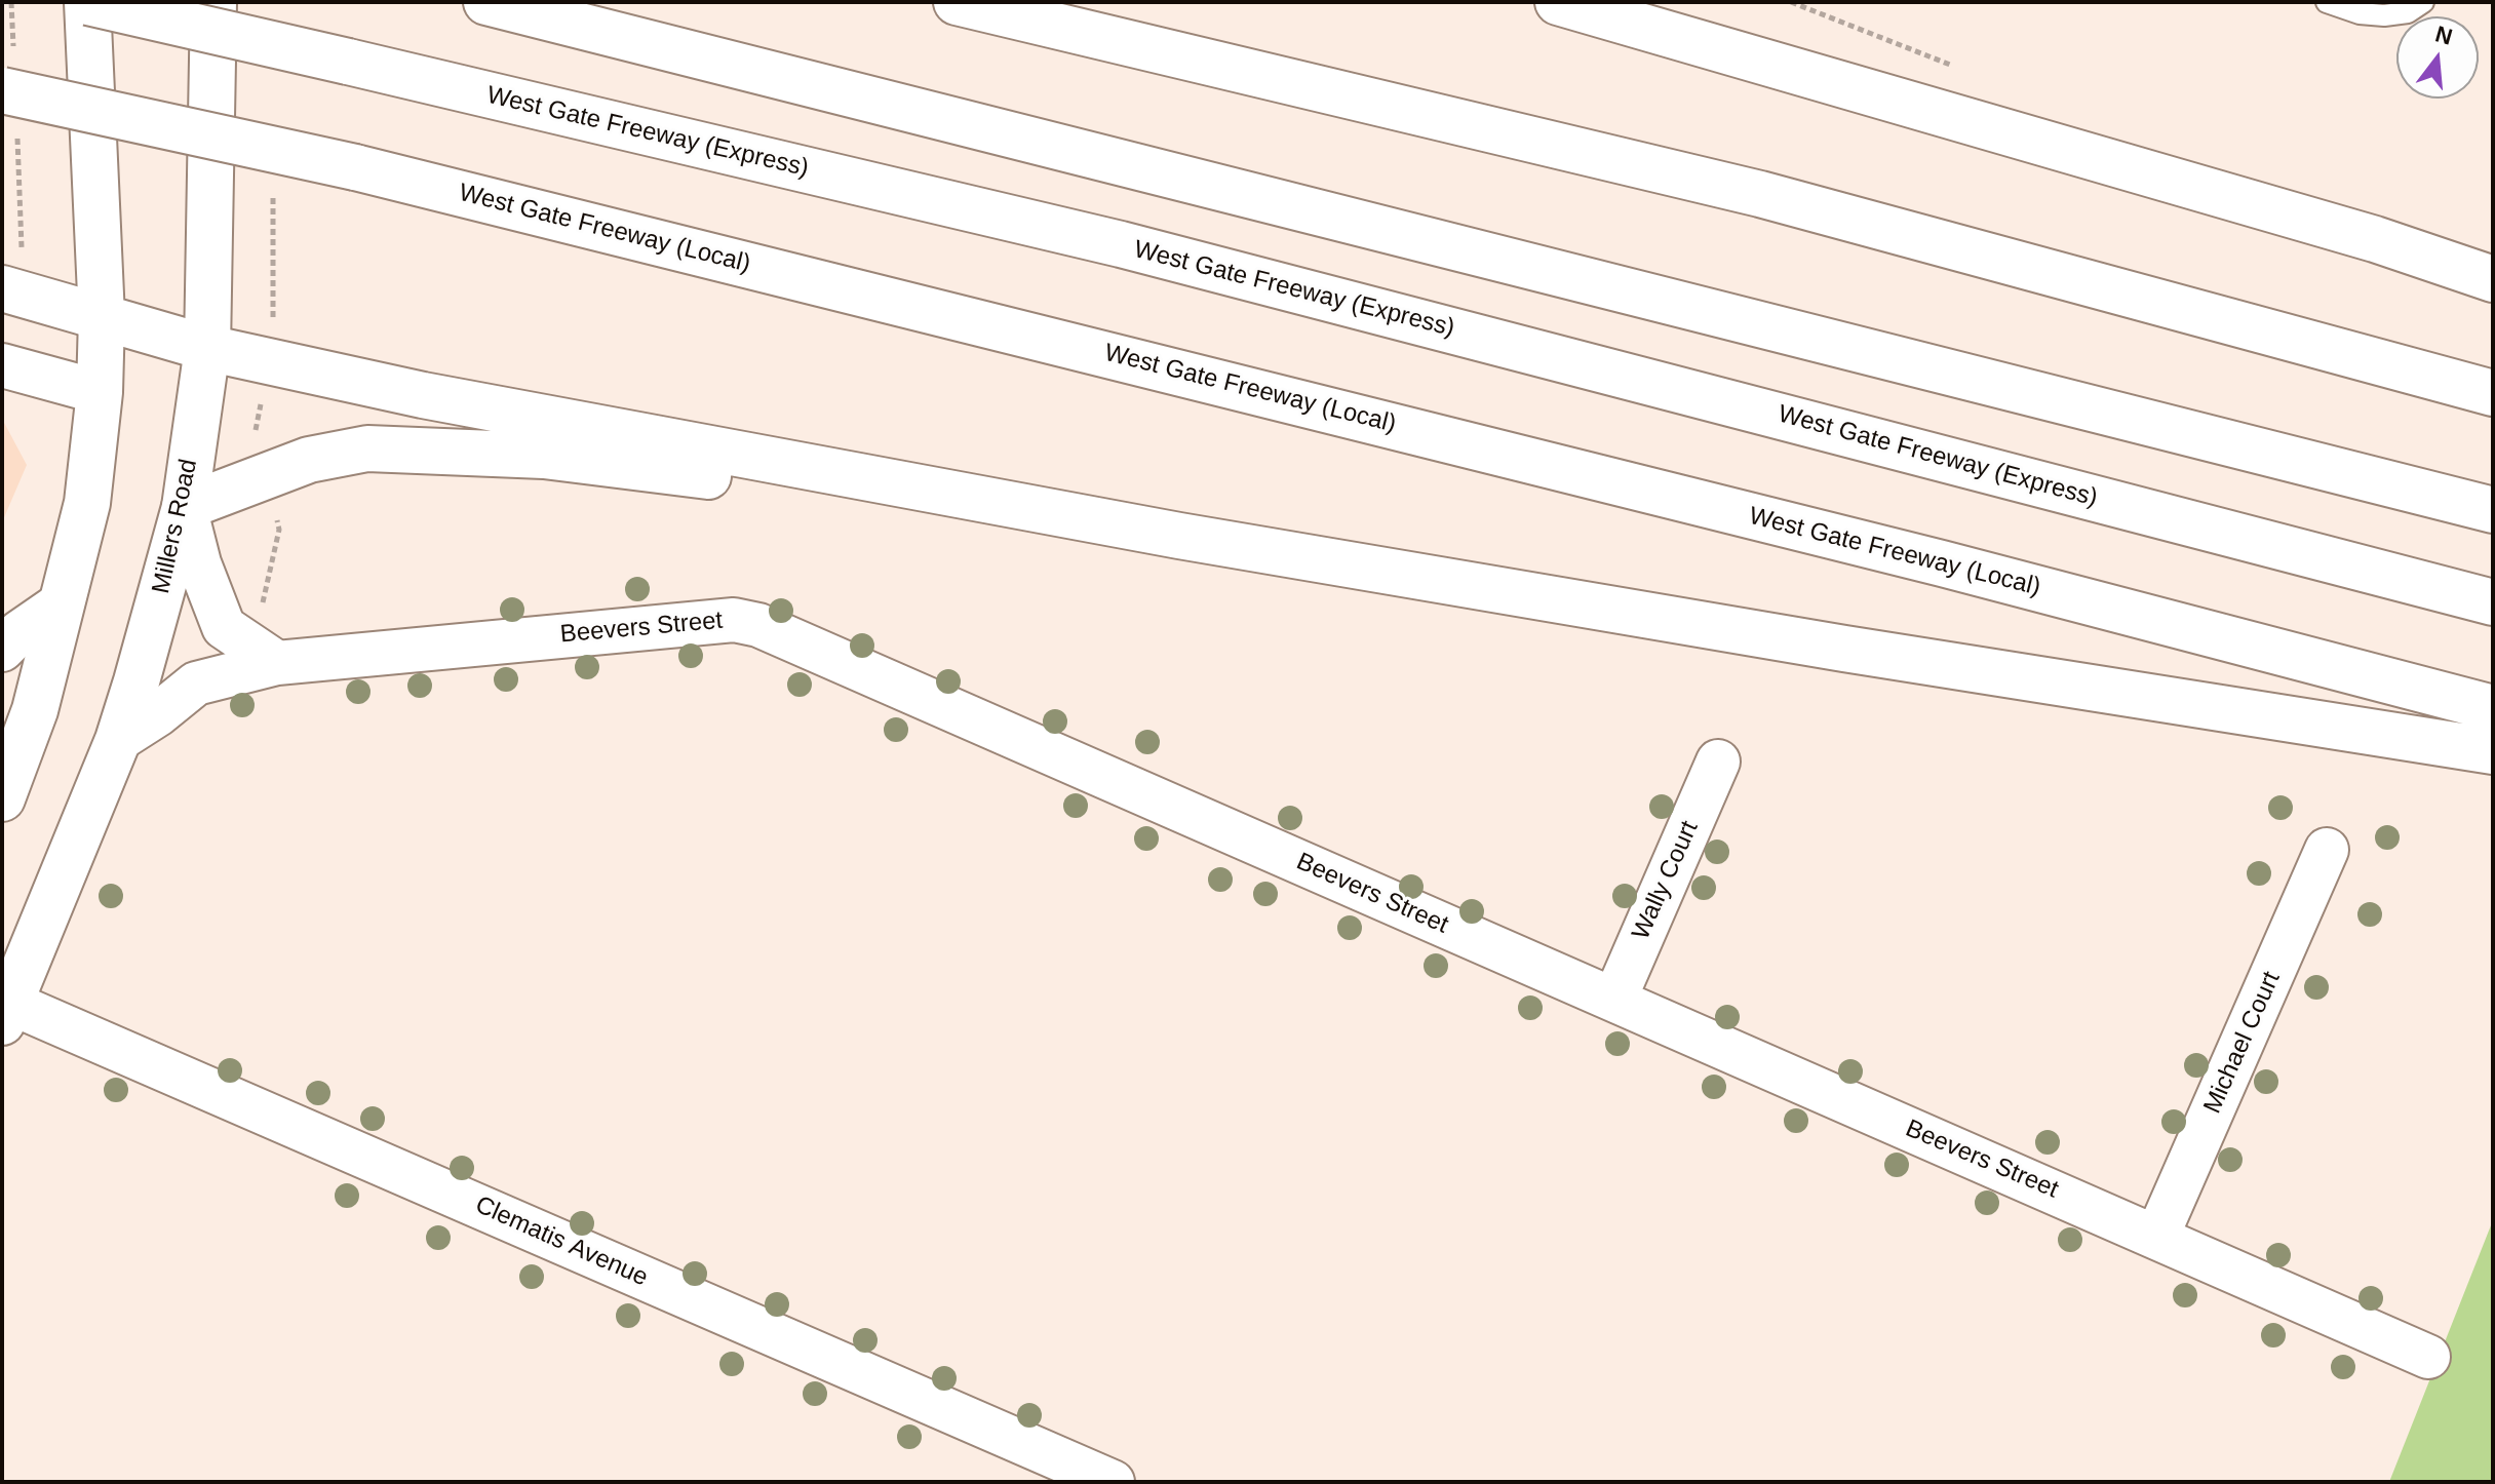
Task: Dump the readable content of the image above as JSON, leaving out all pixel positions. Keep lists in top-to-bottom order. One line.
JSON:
{"streets":{"main road":["West Gate Freeway (Express)","West Gate Freeway (Local)","Millers Road"],"street":["Beevers Street","Wally Court","Michael Court","Clematis Avenue"]},"crossings":[["Millers Road","Beevers Street"],["Millers Road","Clematis Avenue"],["Beevers Street","Wally Court"],["Beevers Street","Michael Court"]],"north":"top"}
